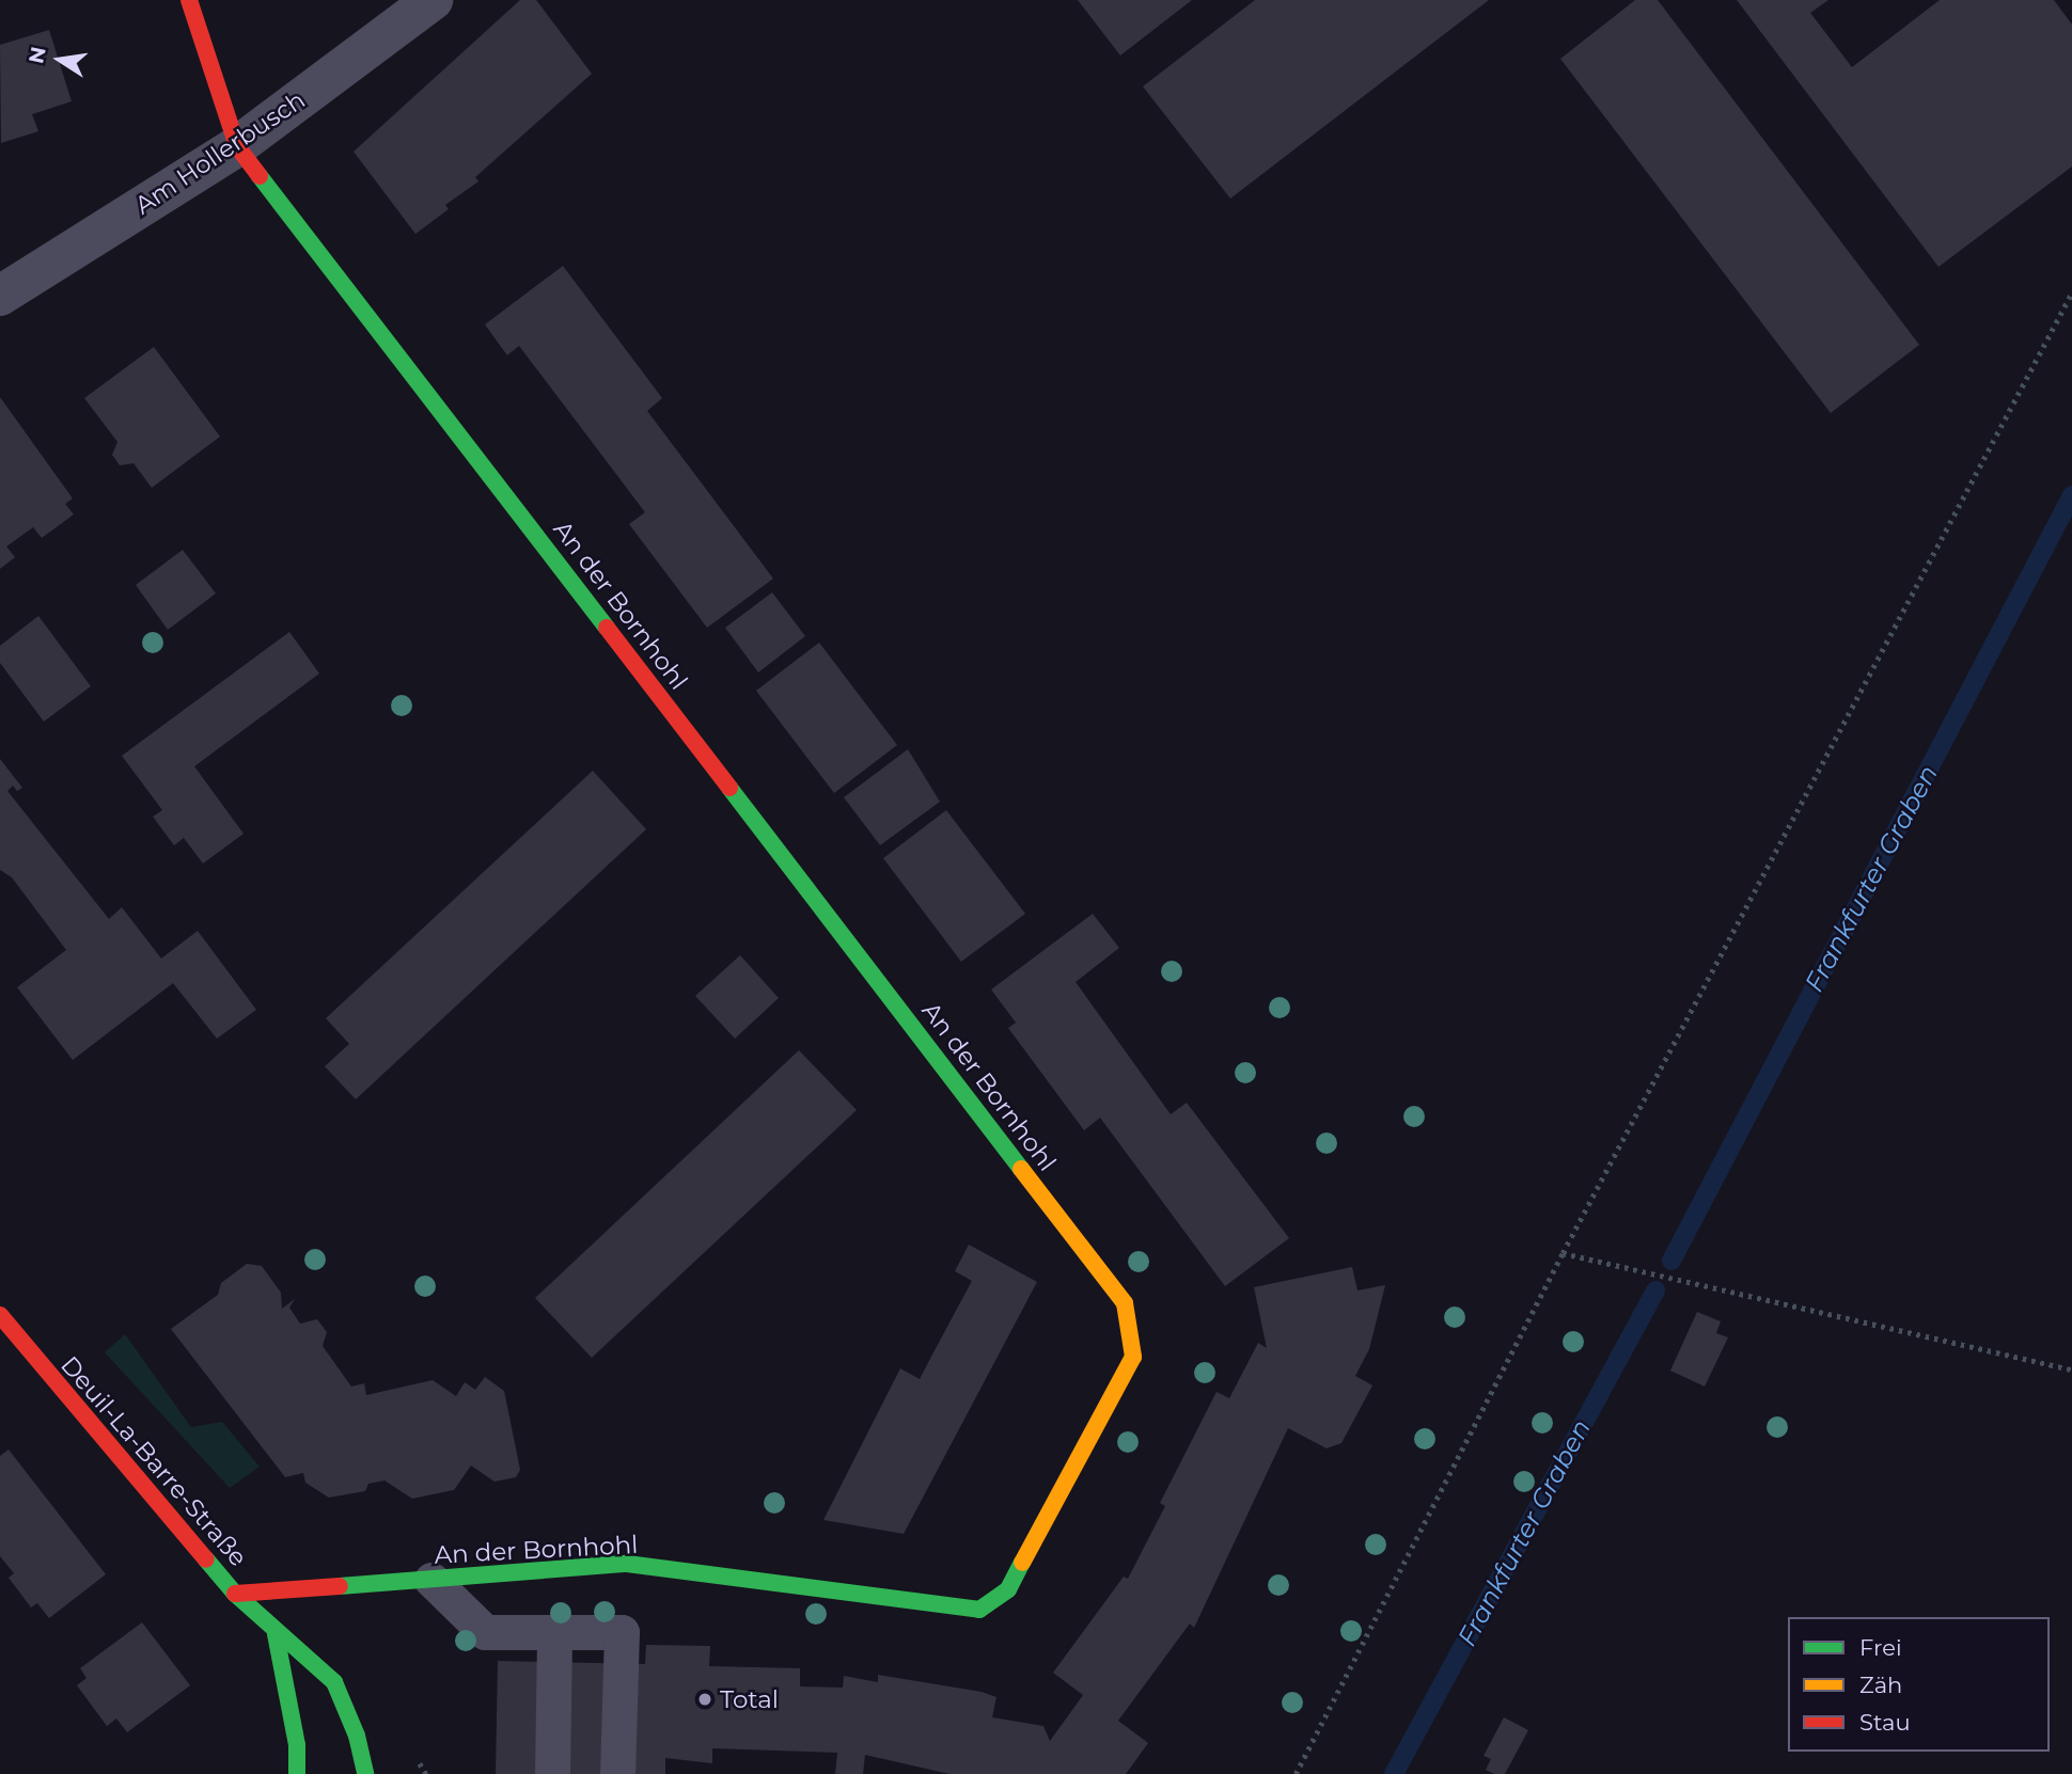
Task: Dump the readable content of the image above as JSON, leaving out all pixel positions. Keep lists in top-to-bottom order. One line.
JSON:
{"streets":{"street":["Am Hollerbusch","An der Bornhohl","Deuil-La-Barre-Straße"]},"crossings":[["Am Hollerbusch","An der Bornhohl"],["An der Bornhohl","Deuil-La-Barre-Straße"]],"water":["Frankfurter Graben"],"places":["Total"],"legend":["Frei","Zäh","Stau"],"north":"left"}
